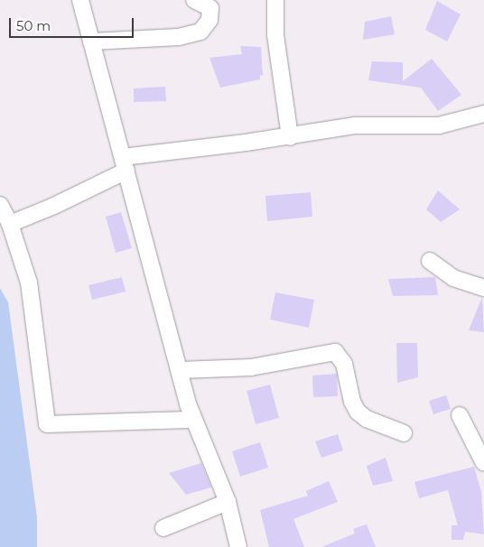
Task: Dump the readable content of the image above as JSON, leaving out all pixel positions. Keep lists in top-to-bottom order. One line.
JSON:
{"scale_bar":"50 m"}
